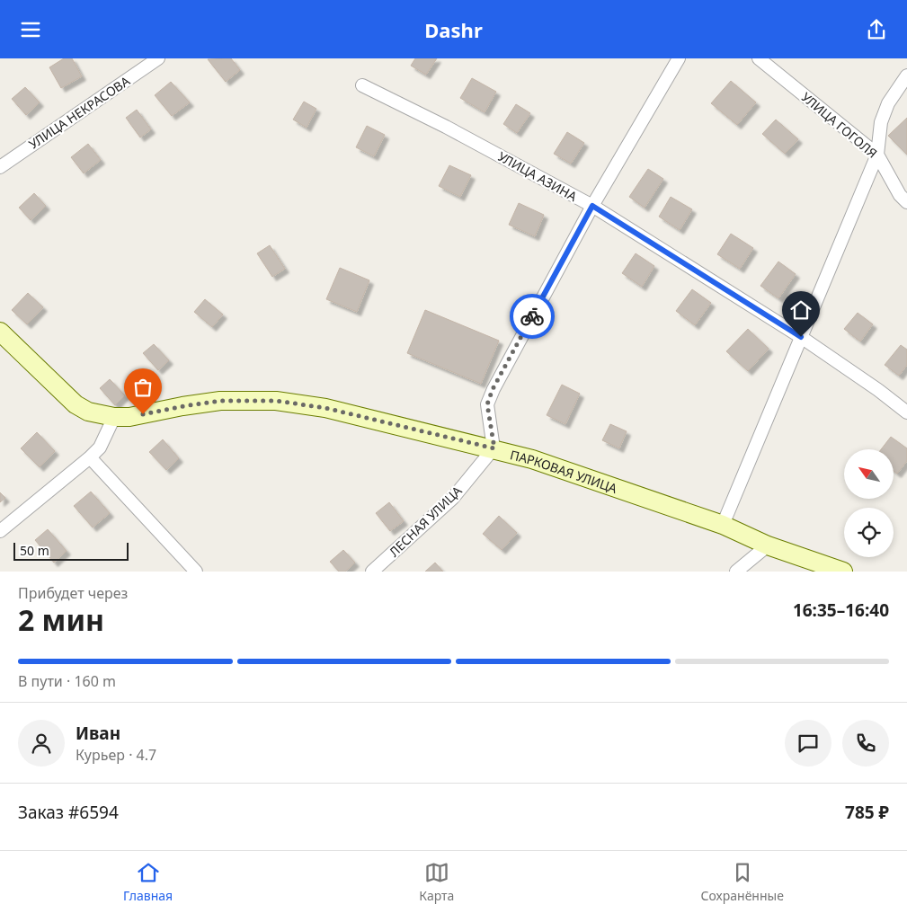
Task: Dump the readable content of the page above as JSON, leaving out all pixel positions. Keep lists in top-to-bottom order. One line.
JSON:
{"streets":{"main road":["ПАРКОВАЯ УЛИЦА"],"street":["УЛИЦА НЕКРАСОВА","УЛИЦА ГОГОЛЯ","УЛИЦА АЗИНА","ЛЕСНАЯ УЛИЦА"]},"crossings":[["ПАРКОВАЯ УЛИЦА","ЛЕСНАЯ УЛИЦА"]],"scale_bar":"50 m","north":"top left","page":{"header":"Dashr","scale":"50 m","heading":["2 мин","Прибудет через","16:35–16:40"],"panel":["Иван","Курьер · 4.7","Заказ #6594","785 ₽"],"bar":"В пути · 160 m","tabs":["Главная","Карта","Сохранённые"]}}
